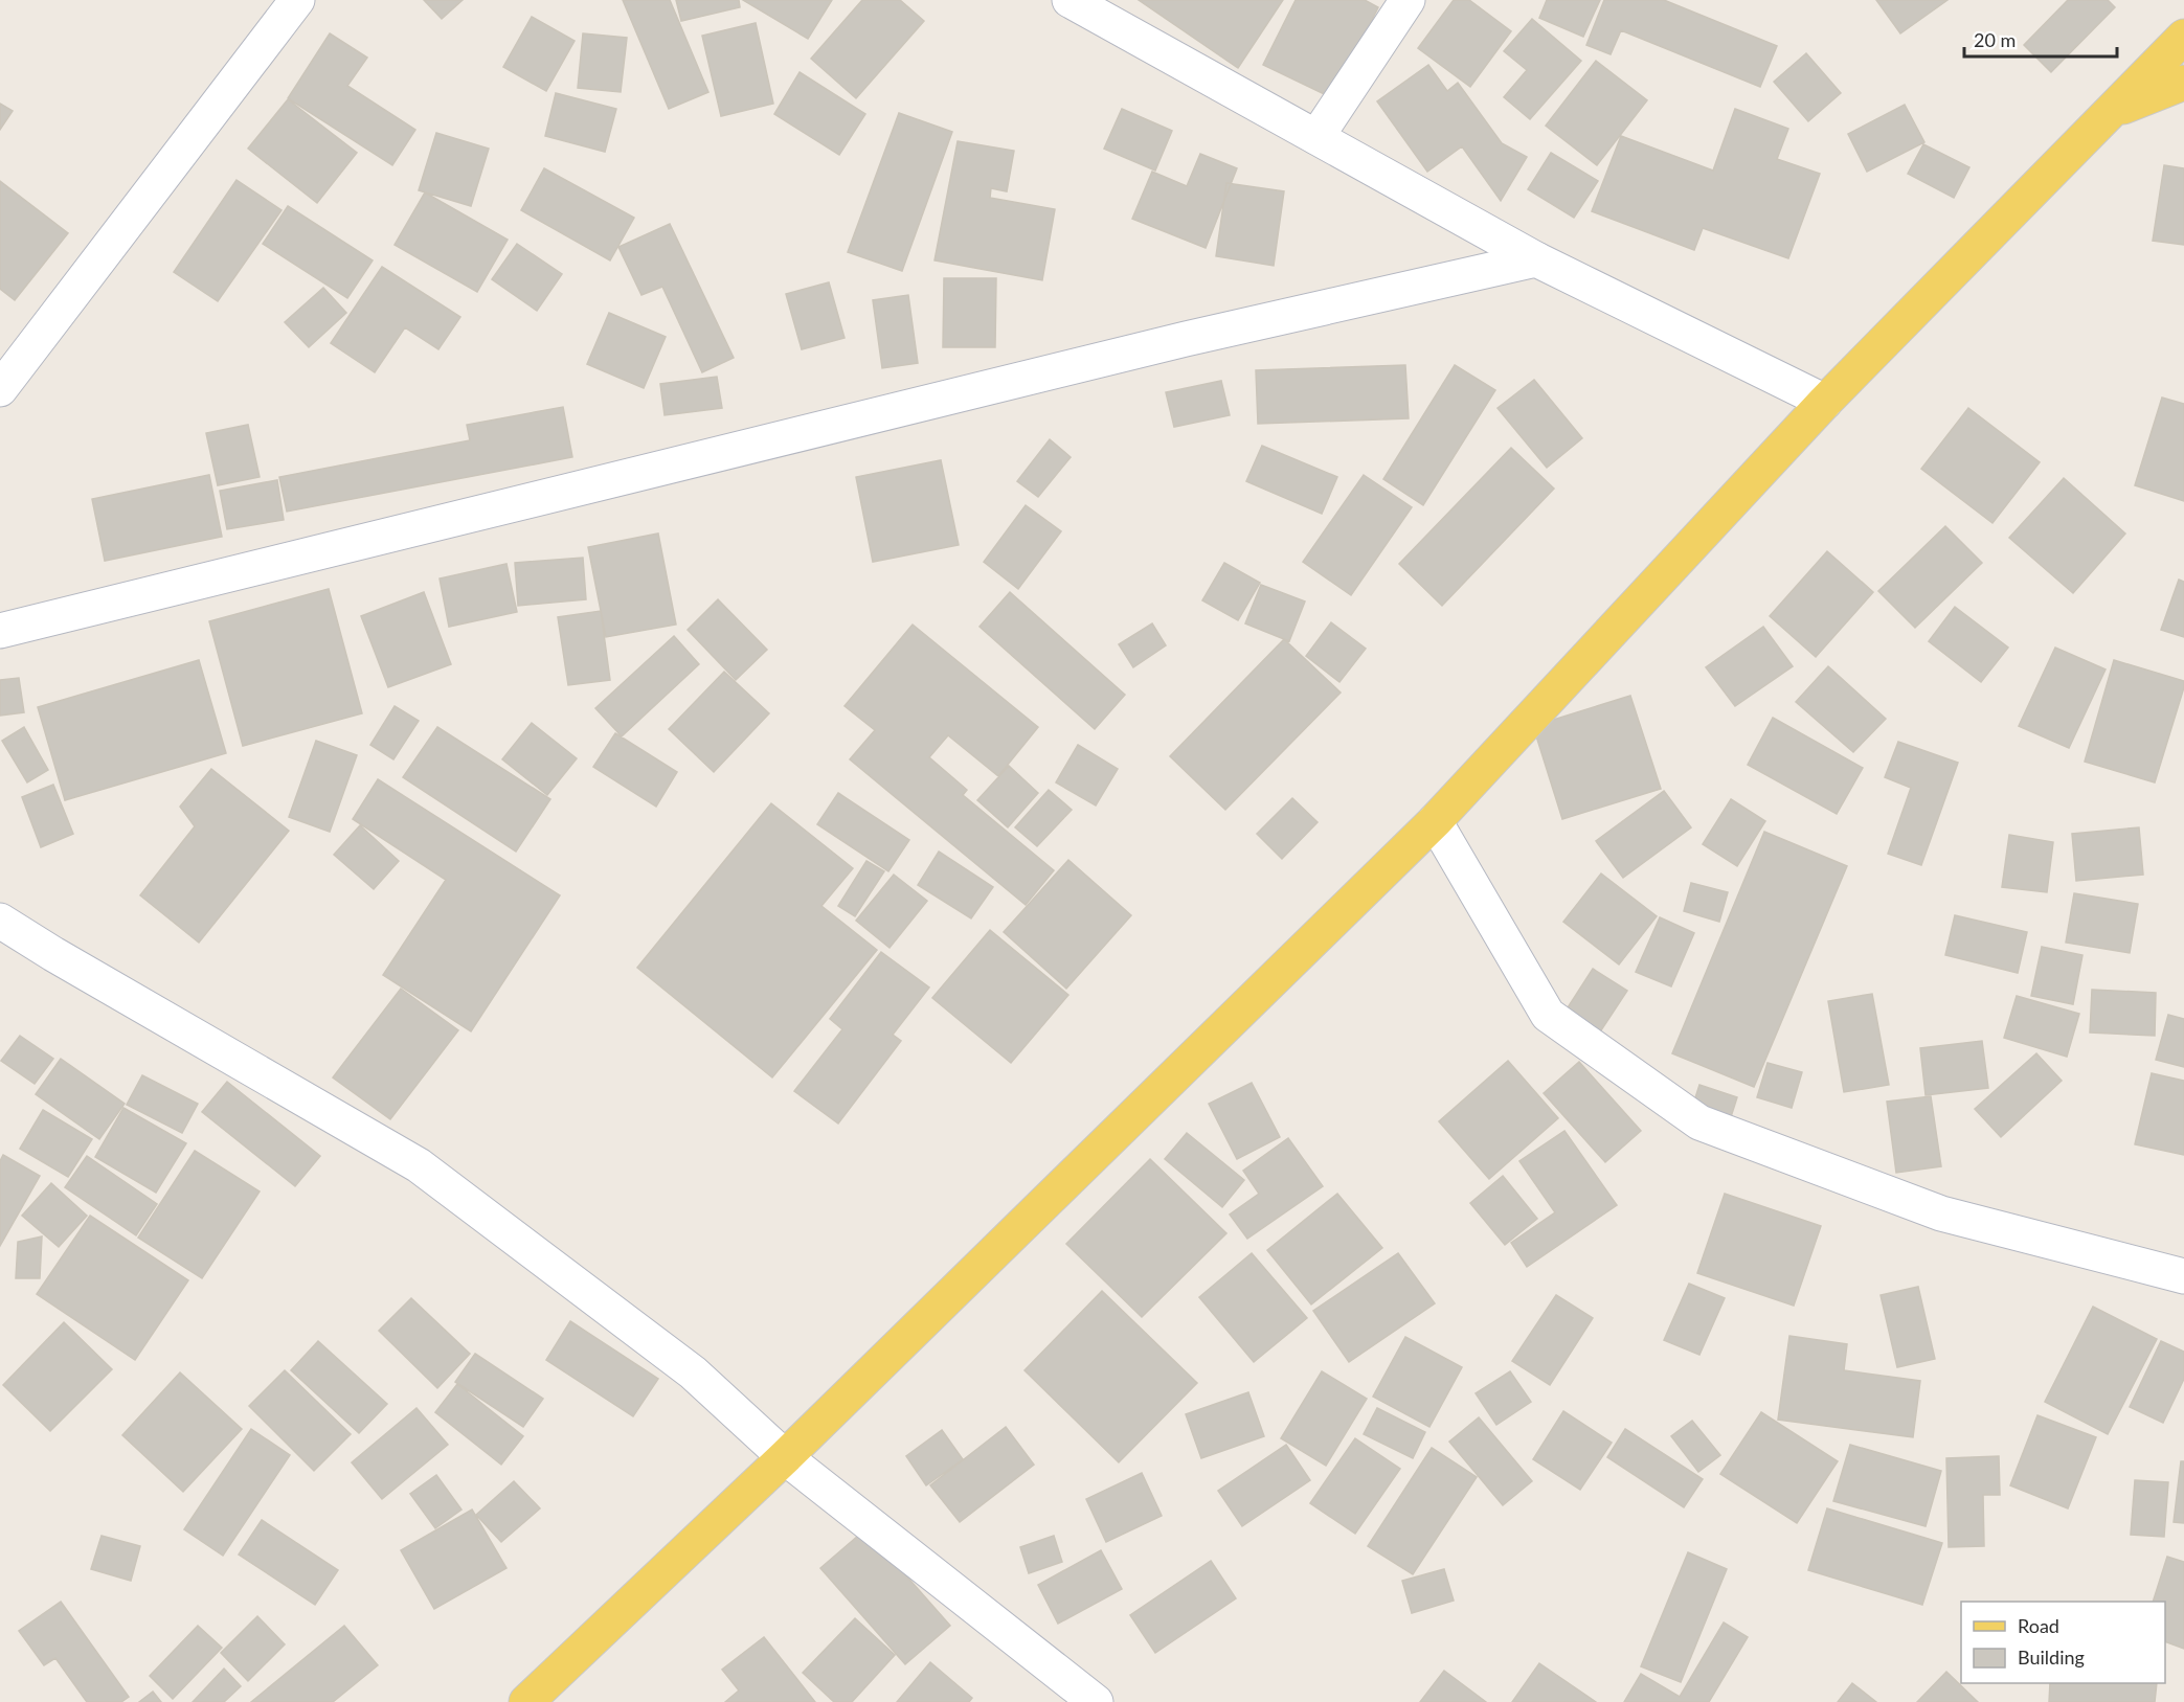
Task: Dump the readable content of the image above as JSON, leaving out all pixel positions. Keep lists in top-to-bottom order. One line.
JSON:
{"legend":["Road","Building"],"scale_bar":"20 m"}
